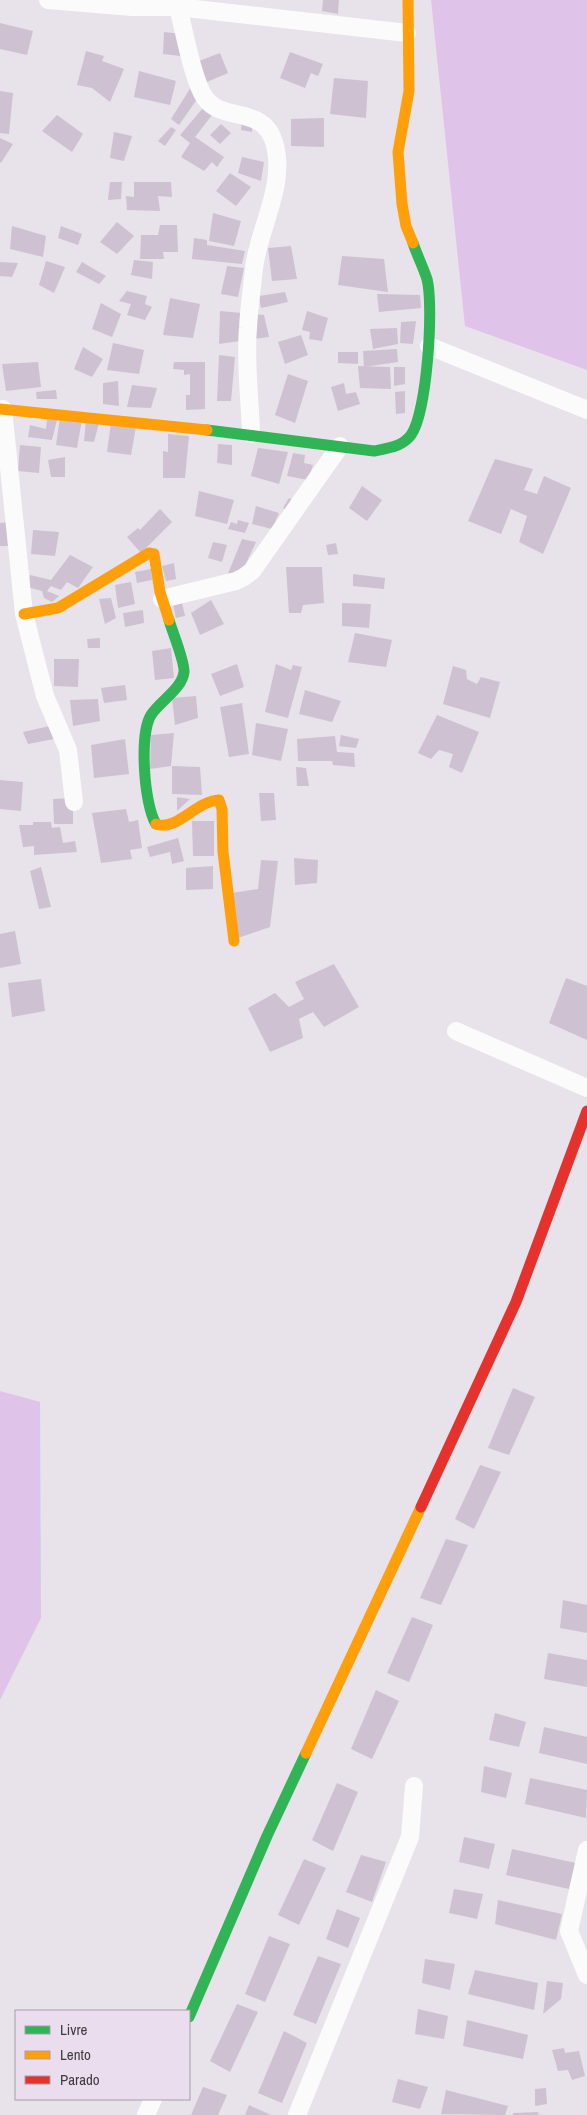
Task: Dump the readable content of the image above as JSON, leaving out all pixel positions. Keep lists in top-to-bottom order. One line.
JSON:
{"legend":["Livre","Lento","Parado"]}
